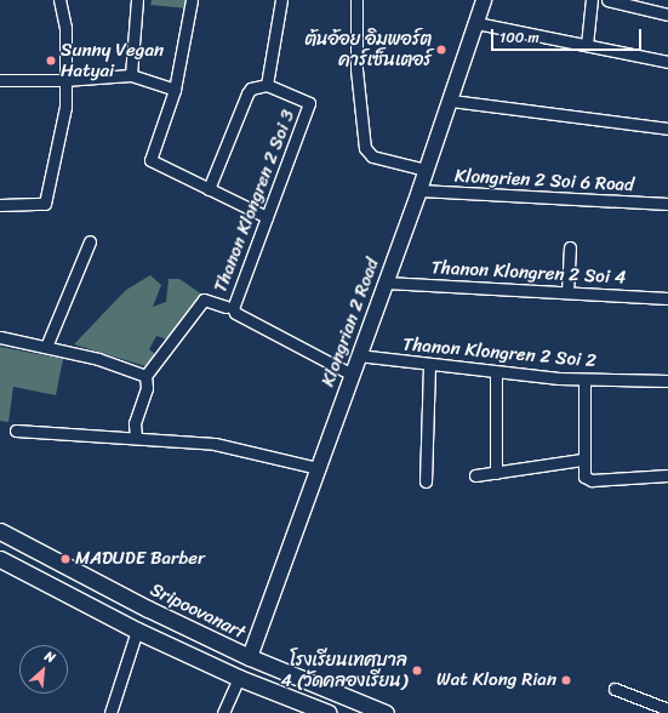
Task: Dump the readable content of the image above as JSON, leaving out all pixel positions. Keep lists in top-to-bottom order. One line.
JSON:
{"streets":{"main road":["Sripoovanart"],"street":["Klongrien 2 Soi 6 Road","Thanon Klongren 2 Soi 3","Thanon Klongren 2 Soi 4","Klongrian 2 Road","Thanon Klongren 2 Soi 2"]},"crossings":[["Klongrien 2 Soi 6 Road","Klongrian 2 Road"],["Thanon Klongren 2 Soi 3","Klongrian 2 Road"],["Thanon Klongren 2 Soi 4","Klongrian 2 Road"],["Klongrian 2 Road","Thanon Klongren 2 Soi 2"],["Klongrian 2 Road","Sripoovanart"]],"places":["ต้นอ้อย อิมพอร์ต คาร์เซ็นเตอร์","Sunny Vegan Hatyai","MADUDE Barber","โรงเรียนเทศบาล 4 (วัดคลองเรียน)","Wat Klong Rian"],"scale_bar":"100 m","north":"top right"}
